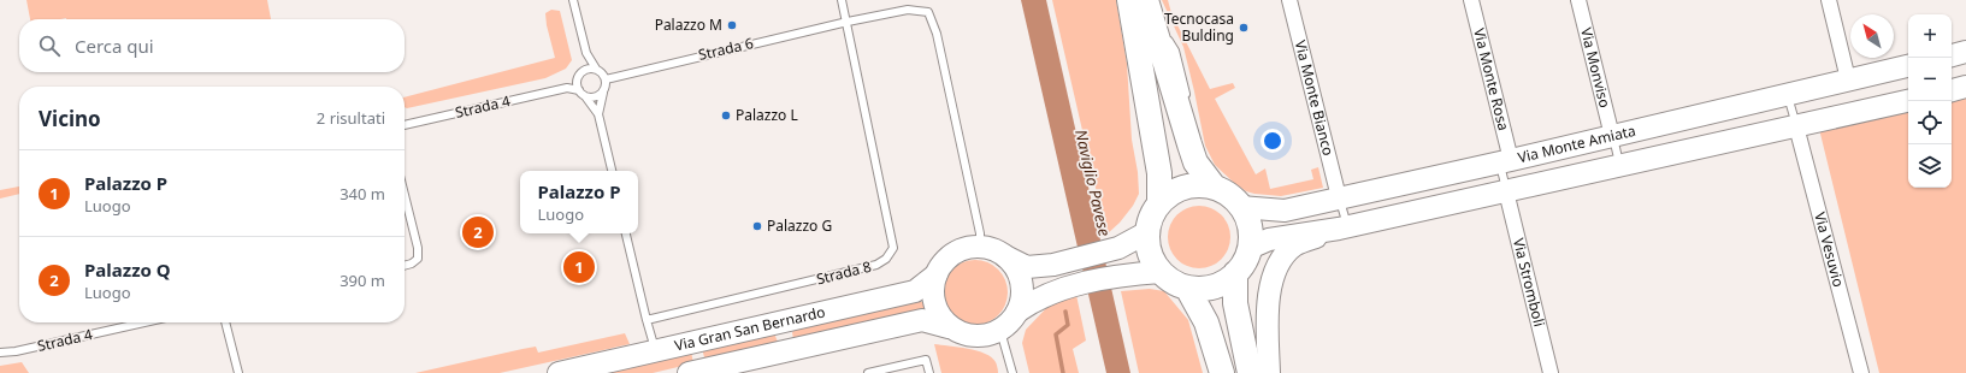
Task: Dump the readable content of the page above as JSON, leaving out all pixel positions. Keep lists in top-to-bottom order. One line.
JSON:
{"streets":{"main road":["Via Monte Amiata","Via Gran San Bernardo"],"street":["Via Monviso","Via Monte Rosa","Via Monte Bianco","Via Vesuvio","Via Stromboli"],"lane":["Strada 6","Strada 4","Strada 8"]},"crossings":[["Strada 6","Strada 4"],["Strada 6","Strada 8"],["Via Monviso","Via Monte Amiata"],["Via Monte Rosa","Via Monte Amiata"],["Via Monte Bianco","Via Monte Amiata"],["Via Monte Amiata","Via Vesuvio"],["Via Monte Amiata","Via Stromboli"]],"water":["Naviglio Pavese"],"places":["Palazzo M","Tecnocasa Bulding","Palazzo L","Palazzo G"],"north":"top left","page":{"map_buttons":["+","−"],"search":"Cerca qui","heading":["Vicino","2 risultati"],"list":[{"mark":"1","name":"Palazzo P","note":"Luogo","value":"340 m"},{"mark":"2","name":"Palazzo Q","note":"Luogo","value":"390 m"}],"popup":["Palazzo P","Luogo"],"pins":["2","1"]}}
